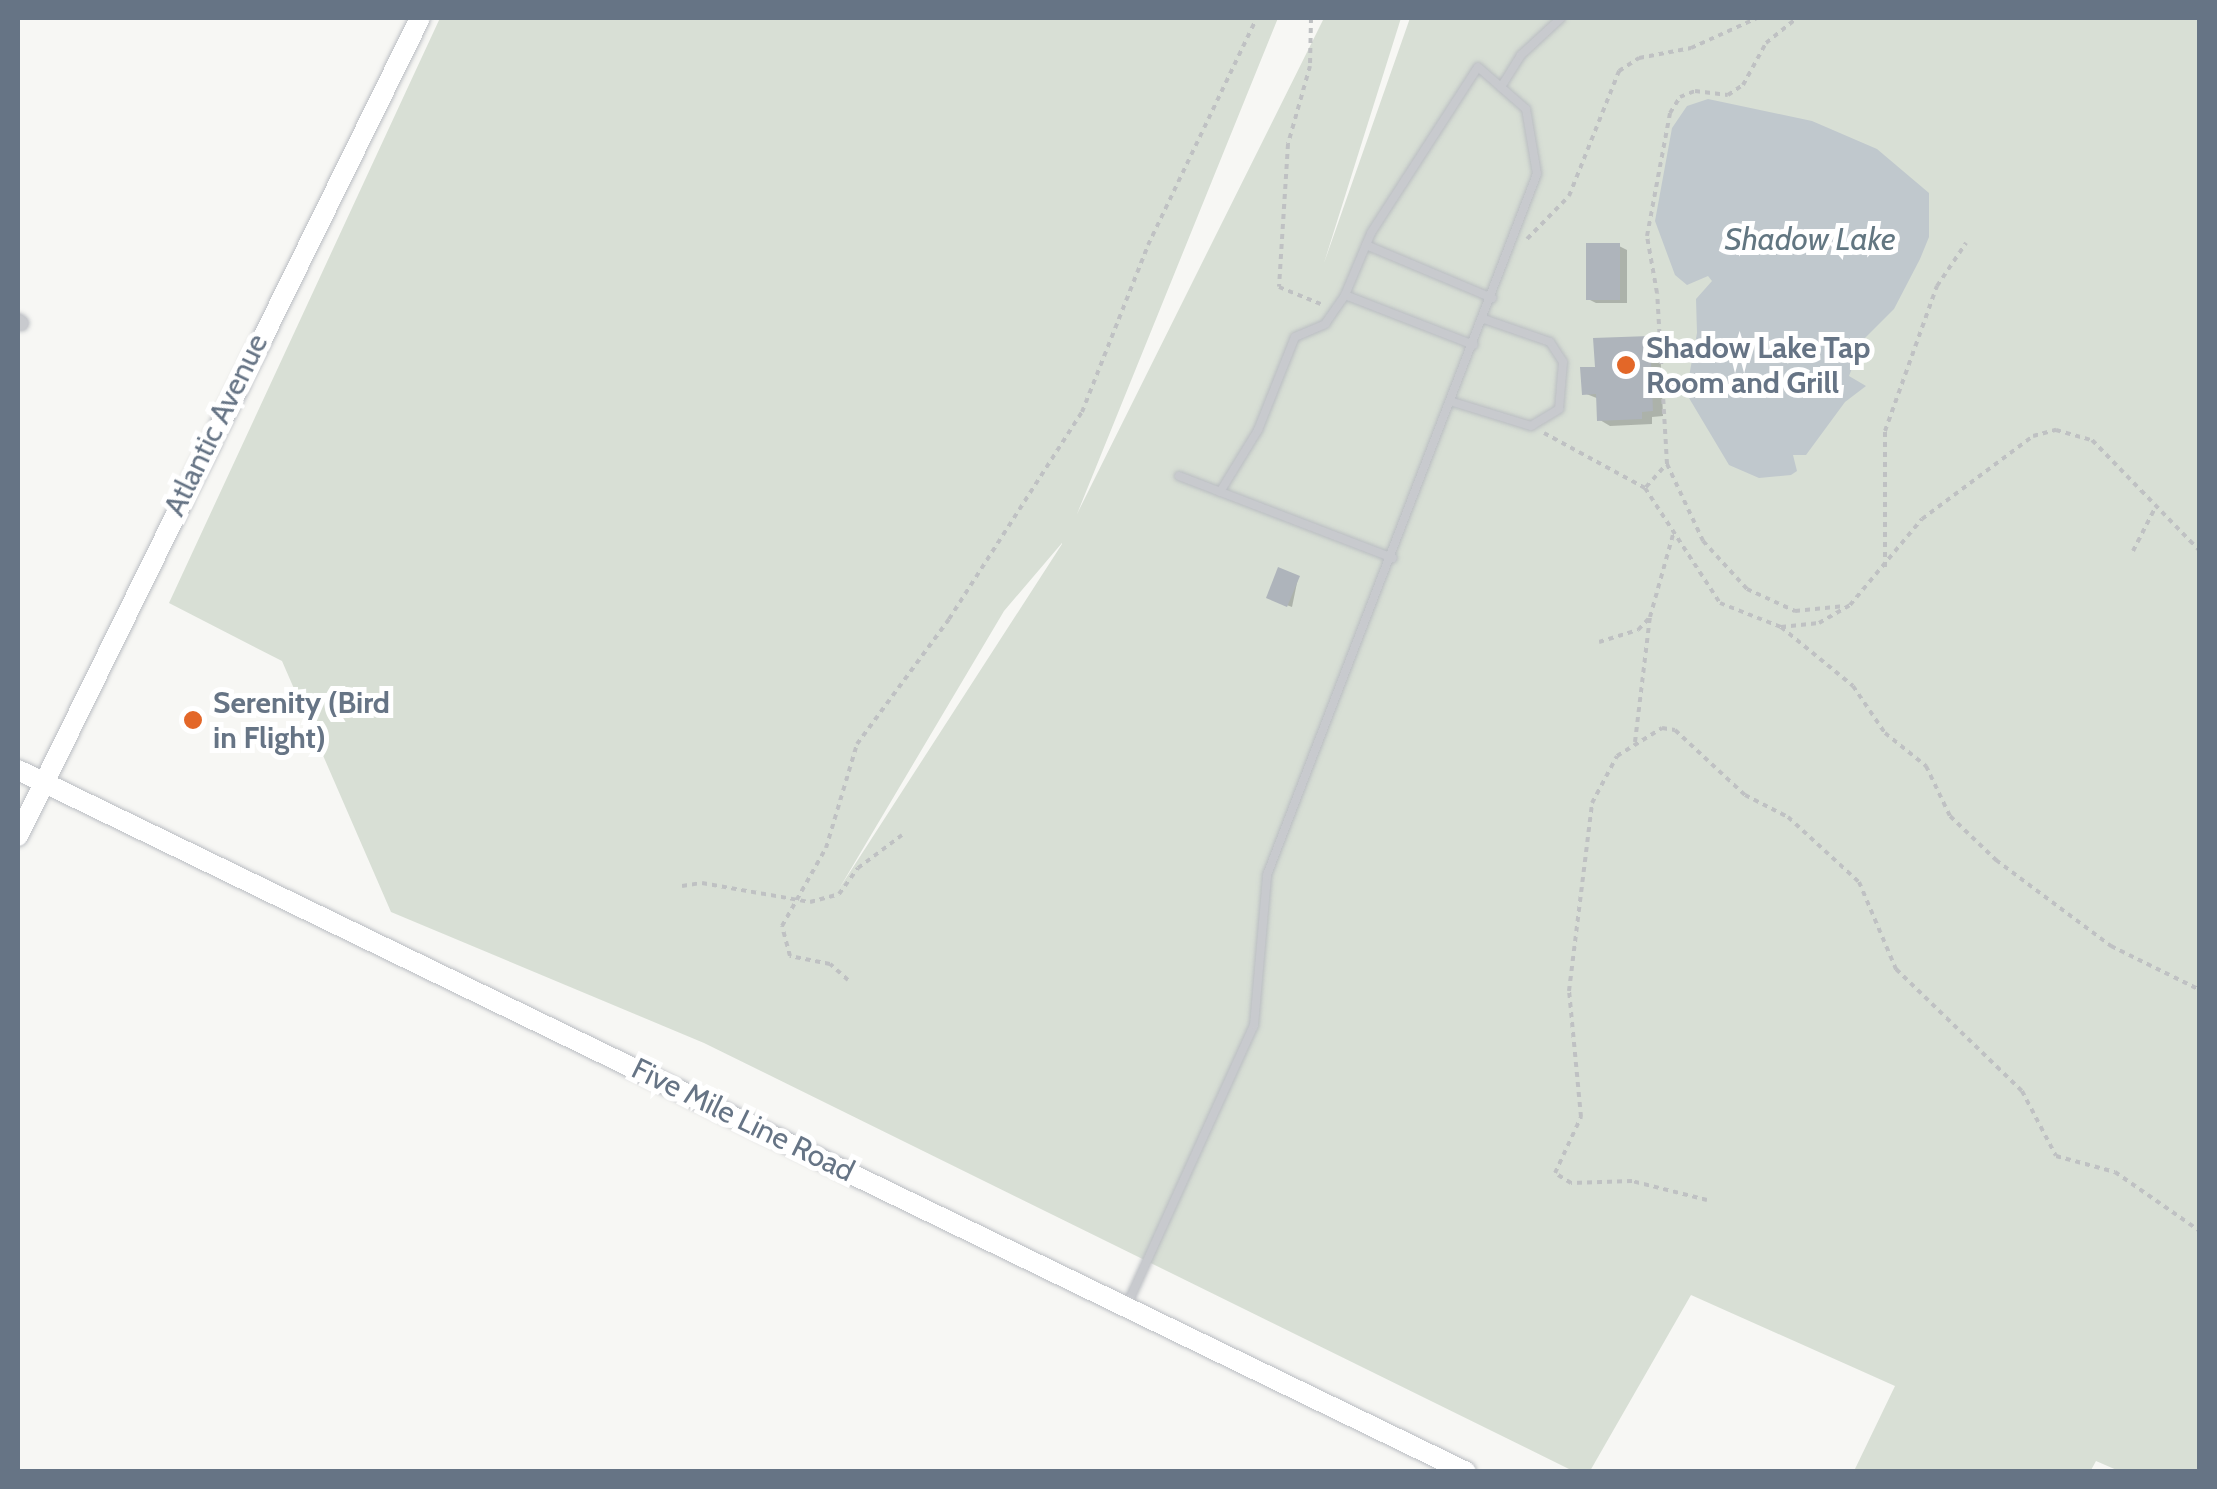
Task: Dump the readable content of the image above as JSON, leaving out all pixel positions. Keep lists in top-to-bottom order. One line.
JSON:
{"streets":{"main road":["Atlantic Avenue","Five Mile Line Road"]},"crossings":[["Atlantic Avenue","Five Mile Line Road"]],"water":["Shadow Lake"],"places":["Shadow Lake Tap Room and Grill","Serenity (Bird in Flight)"]}
